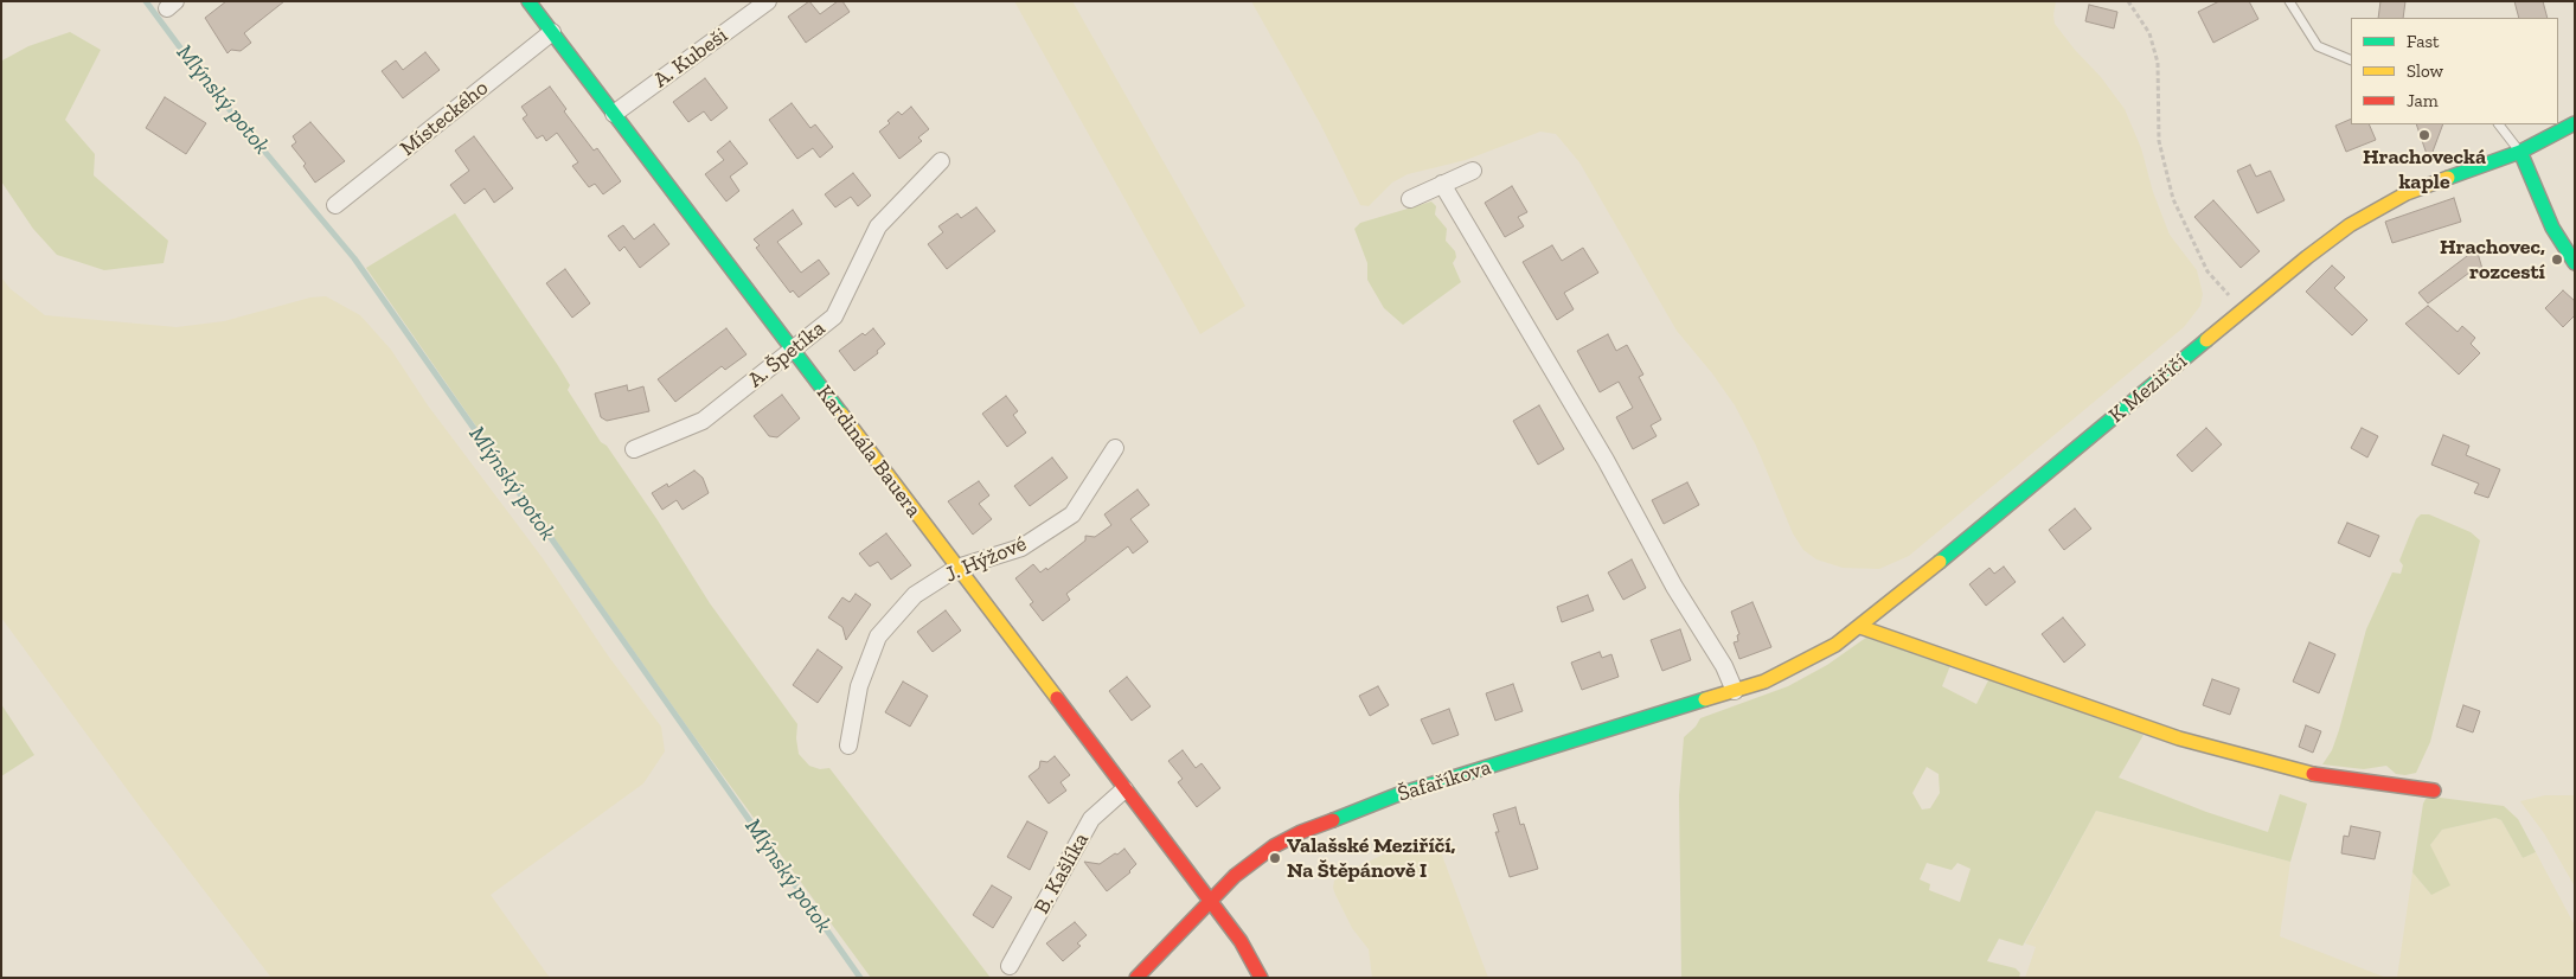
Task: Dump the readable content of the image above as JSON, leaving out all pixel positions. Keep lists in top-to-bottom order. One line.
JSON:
{"streets":{"street":["A. Kubeši","Místeckého","A. Špetíka","K Meziříčí","Kardinála Bauera","J. Hýžové","Šafaříkova","B. Kašlíka"]},"crossings":[["A. Kubeši","Kardinála Bauera"],["Místeckého","Kardinála Bauera"],["A. Špetíka","Kardinála Bauera"],["K Meziříčí","Šafaříkova"],["Kardinála Bauera","J. Hýžové"],["Kardinála Bauera","Šafaříkova"],["Kardinála Bauera","B. Kašlíka"]],"water":["Mlýnský potok"],"places":["Hrachovecká kaple","Hrachovec, rozcestí","Valašské Meziříčí, Na Štěpánově I"],"legend":["Fast","Slow","Jam"]}
